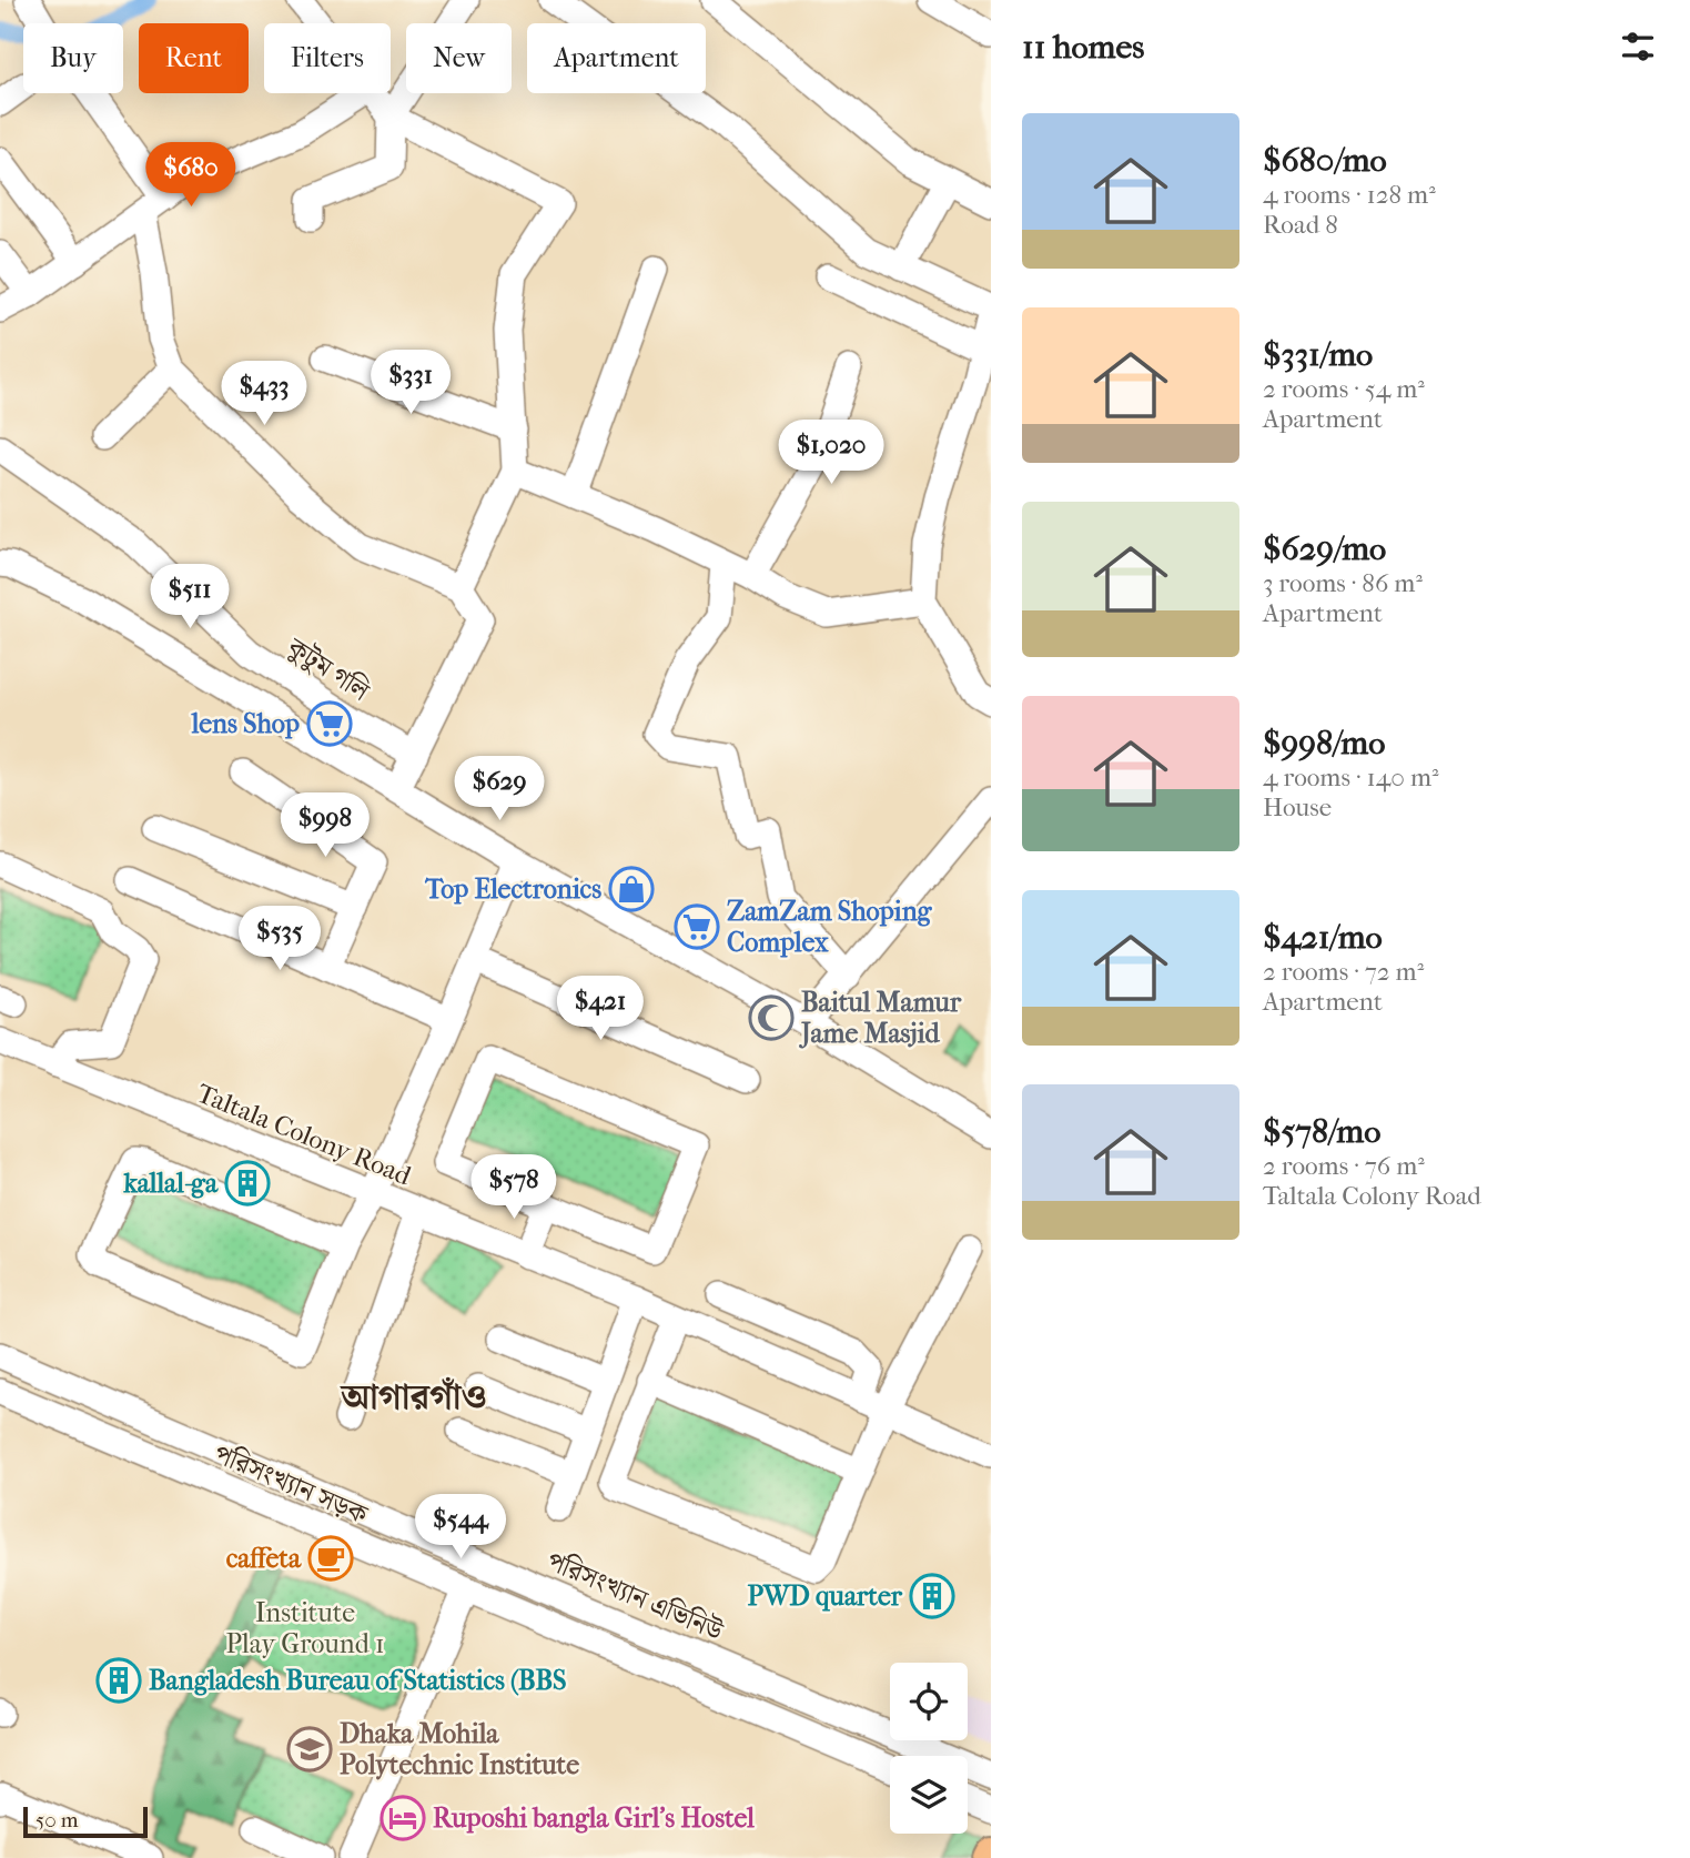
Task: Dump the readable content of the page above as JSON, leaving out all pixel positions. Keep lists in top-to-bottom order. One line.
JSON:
{"streets":{"street":["কুটুম গলি","Taltala Colony Road","পরিসংখ্যান সড়ক","পরিসংখ্যান এভিনিউ"]},"districts":["আগারগাঁও"],"parks":["Institute Play Ground 1"],"places":{"supermarket":["lens Shop","ZamZam Shoping Complex"],"shop":["Top Electronics"],"mosque":["Baitul Mamur Jame Masjid"],"building":["kallal-ga","PWD quarter","Bangladesh Bureau of Statistics (BBS"],"cafe":["caffeta"],"school or university":["Dhaka Mohila Polytechnic Institute"],"hotel":["Ruposhi bangla Girl's Hostel"]},"scale_bar":"50 m","page":{"heading":"11 homes","chip":["Buy","Rent","Filters","New","Apartment"],"list":[{"name":"$680/mo","note":"4 rooms · 128 m² · Road 8"},{"name":"$331/mo","note":"2 rooms · 54 m² · Apartment"},{"name":"$629/mo","note":"3 rooms · 86 m² · Apartment"},{"name":"$998/mo","note":"4 rooms · 140 m² · House"},{"name":"$421/mo","note":"2 rooms · 72 m² · Apartment"},{"name":"$578/mo","note":"2 rooms · 76 m² · Taltala Colony Road"}],"price":["$680","$331","$433","$1,020","$511","$629","$998","$535","$421","$578","$544"],"scale":"50 m"}}
